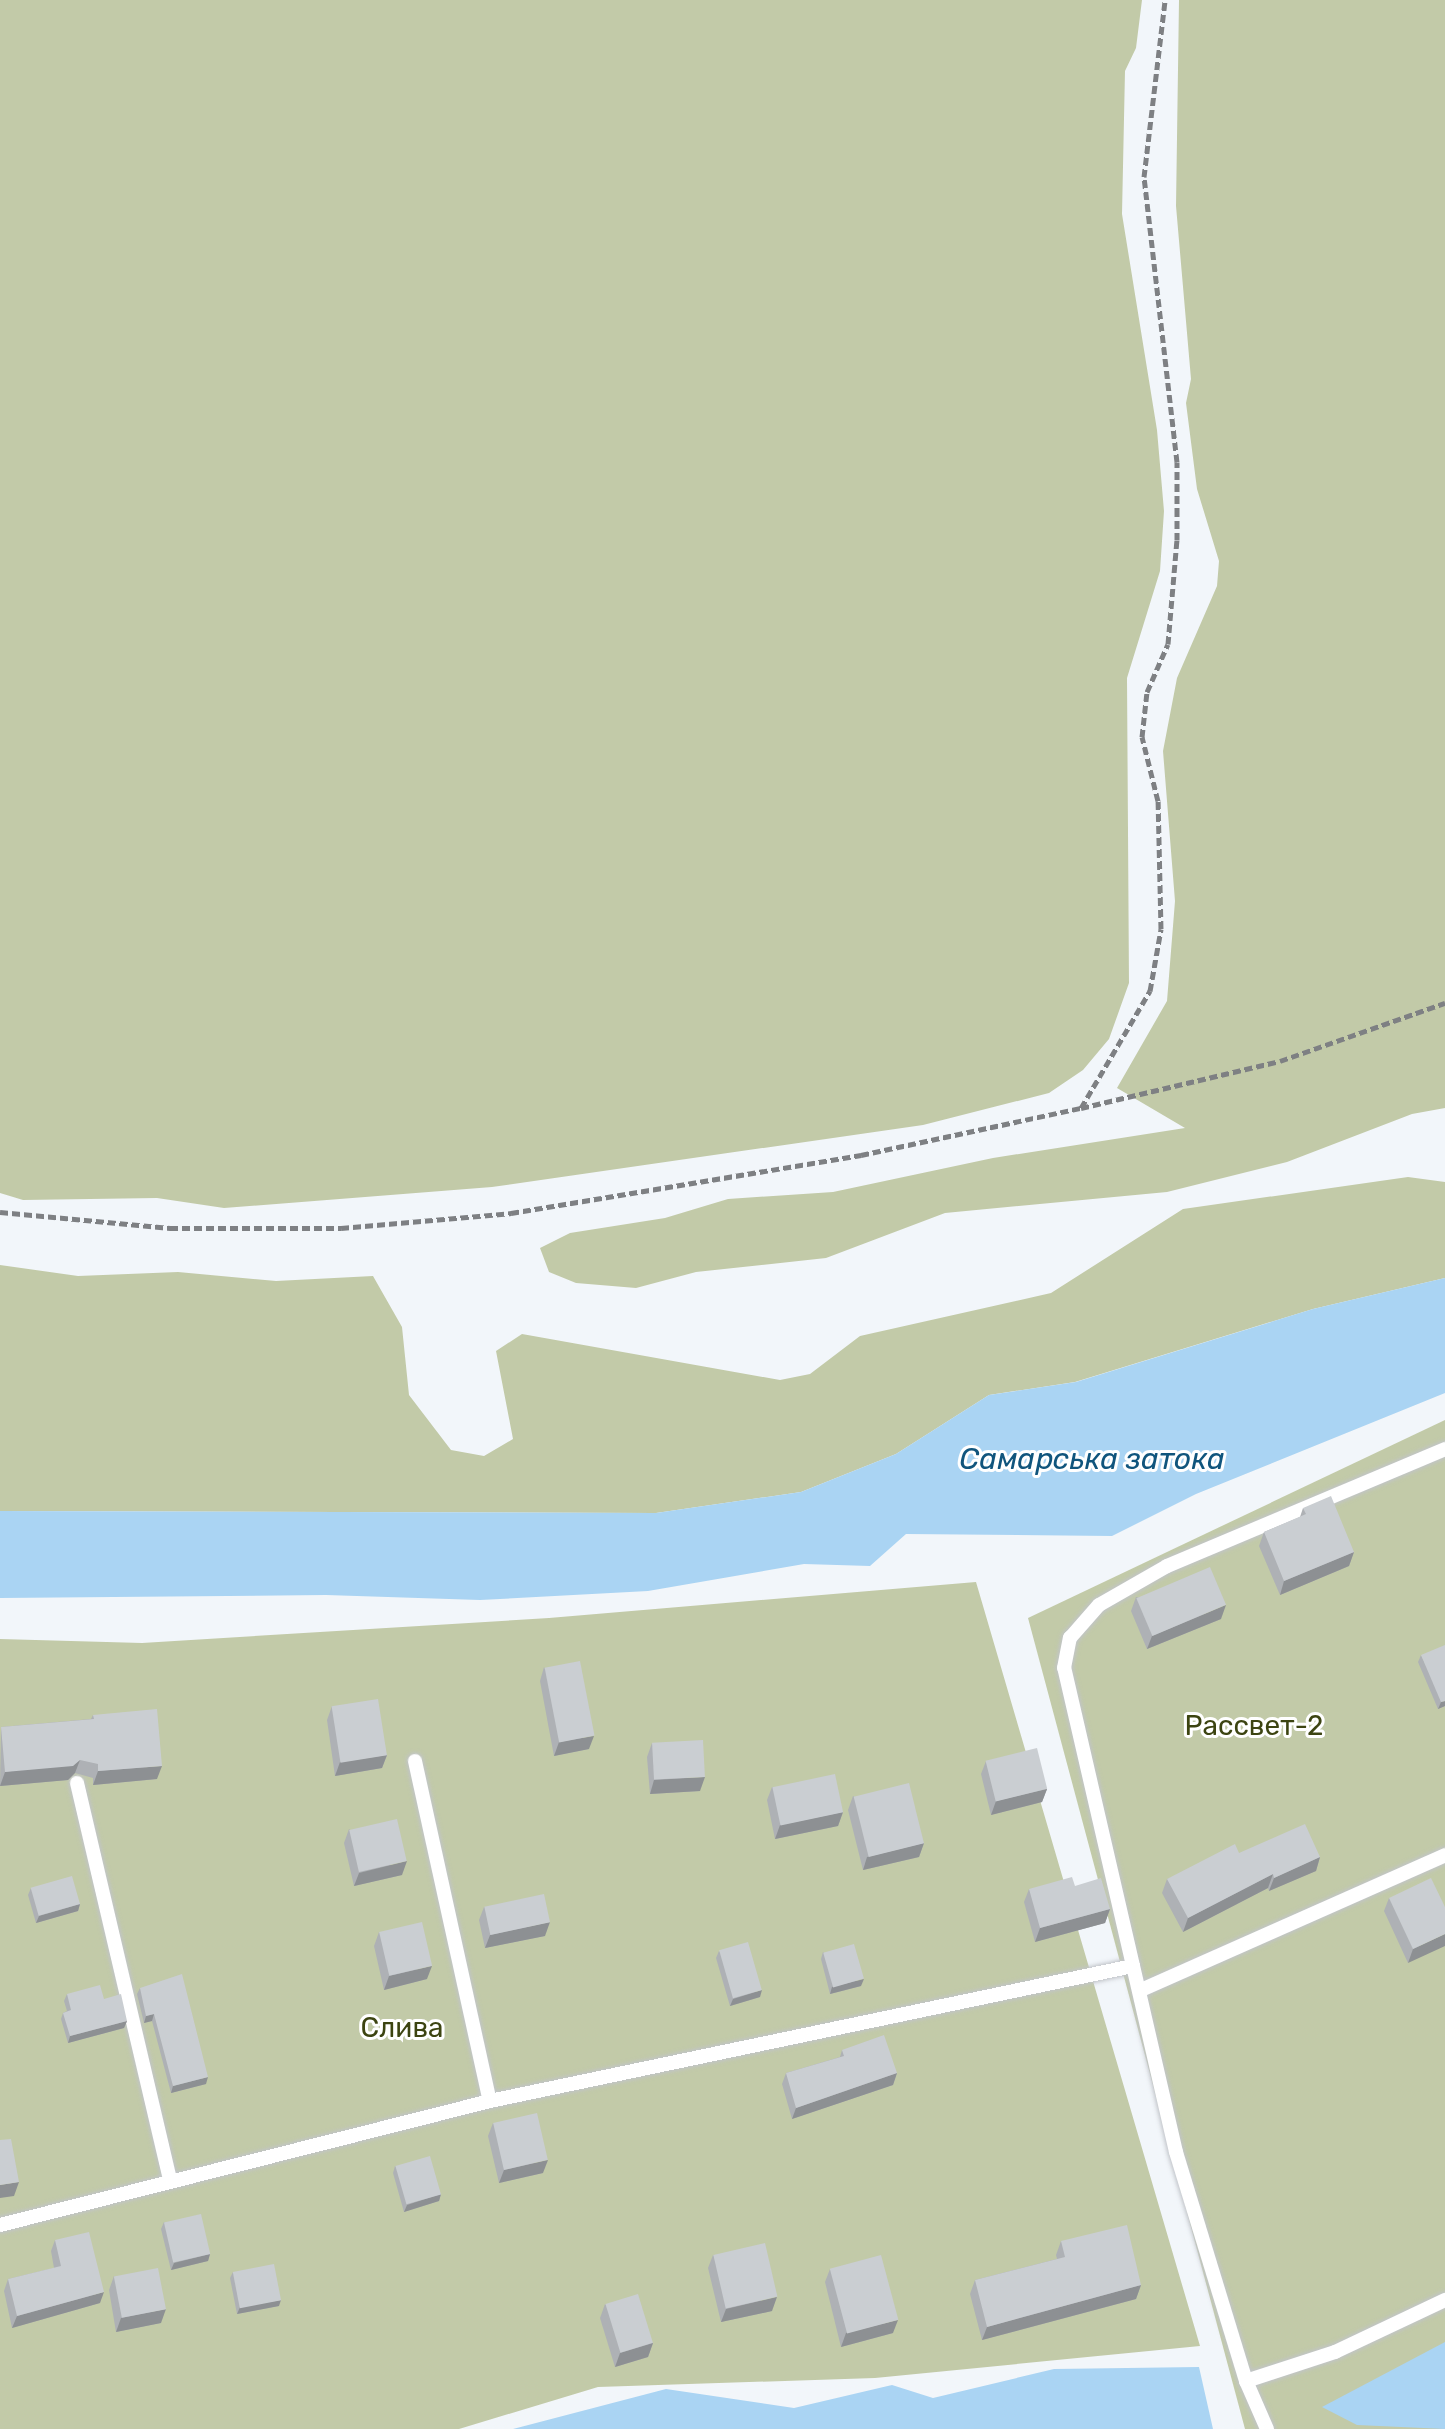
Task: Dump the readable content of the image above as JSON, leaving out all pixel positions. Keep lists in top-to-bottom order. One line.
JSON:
{"water":["Самарська затока"],"parks":["Рассвет-2","Слива"]}
